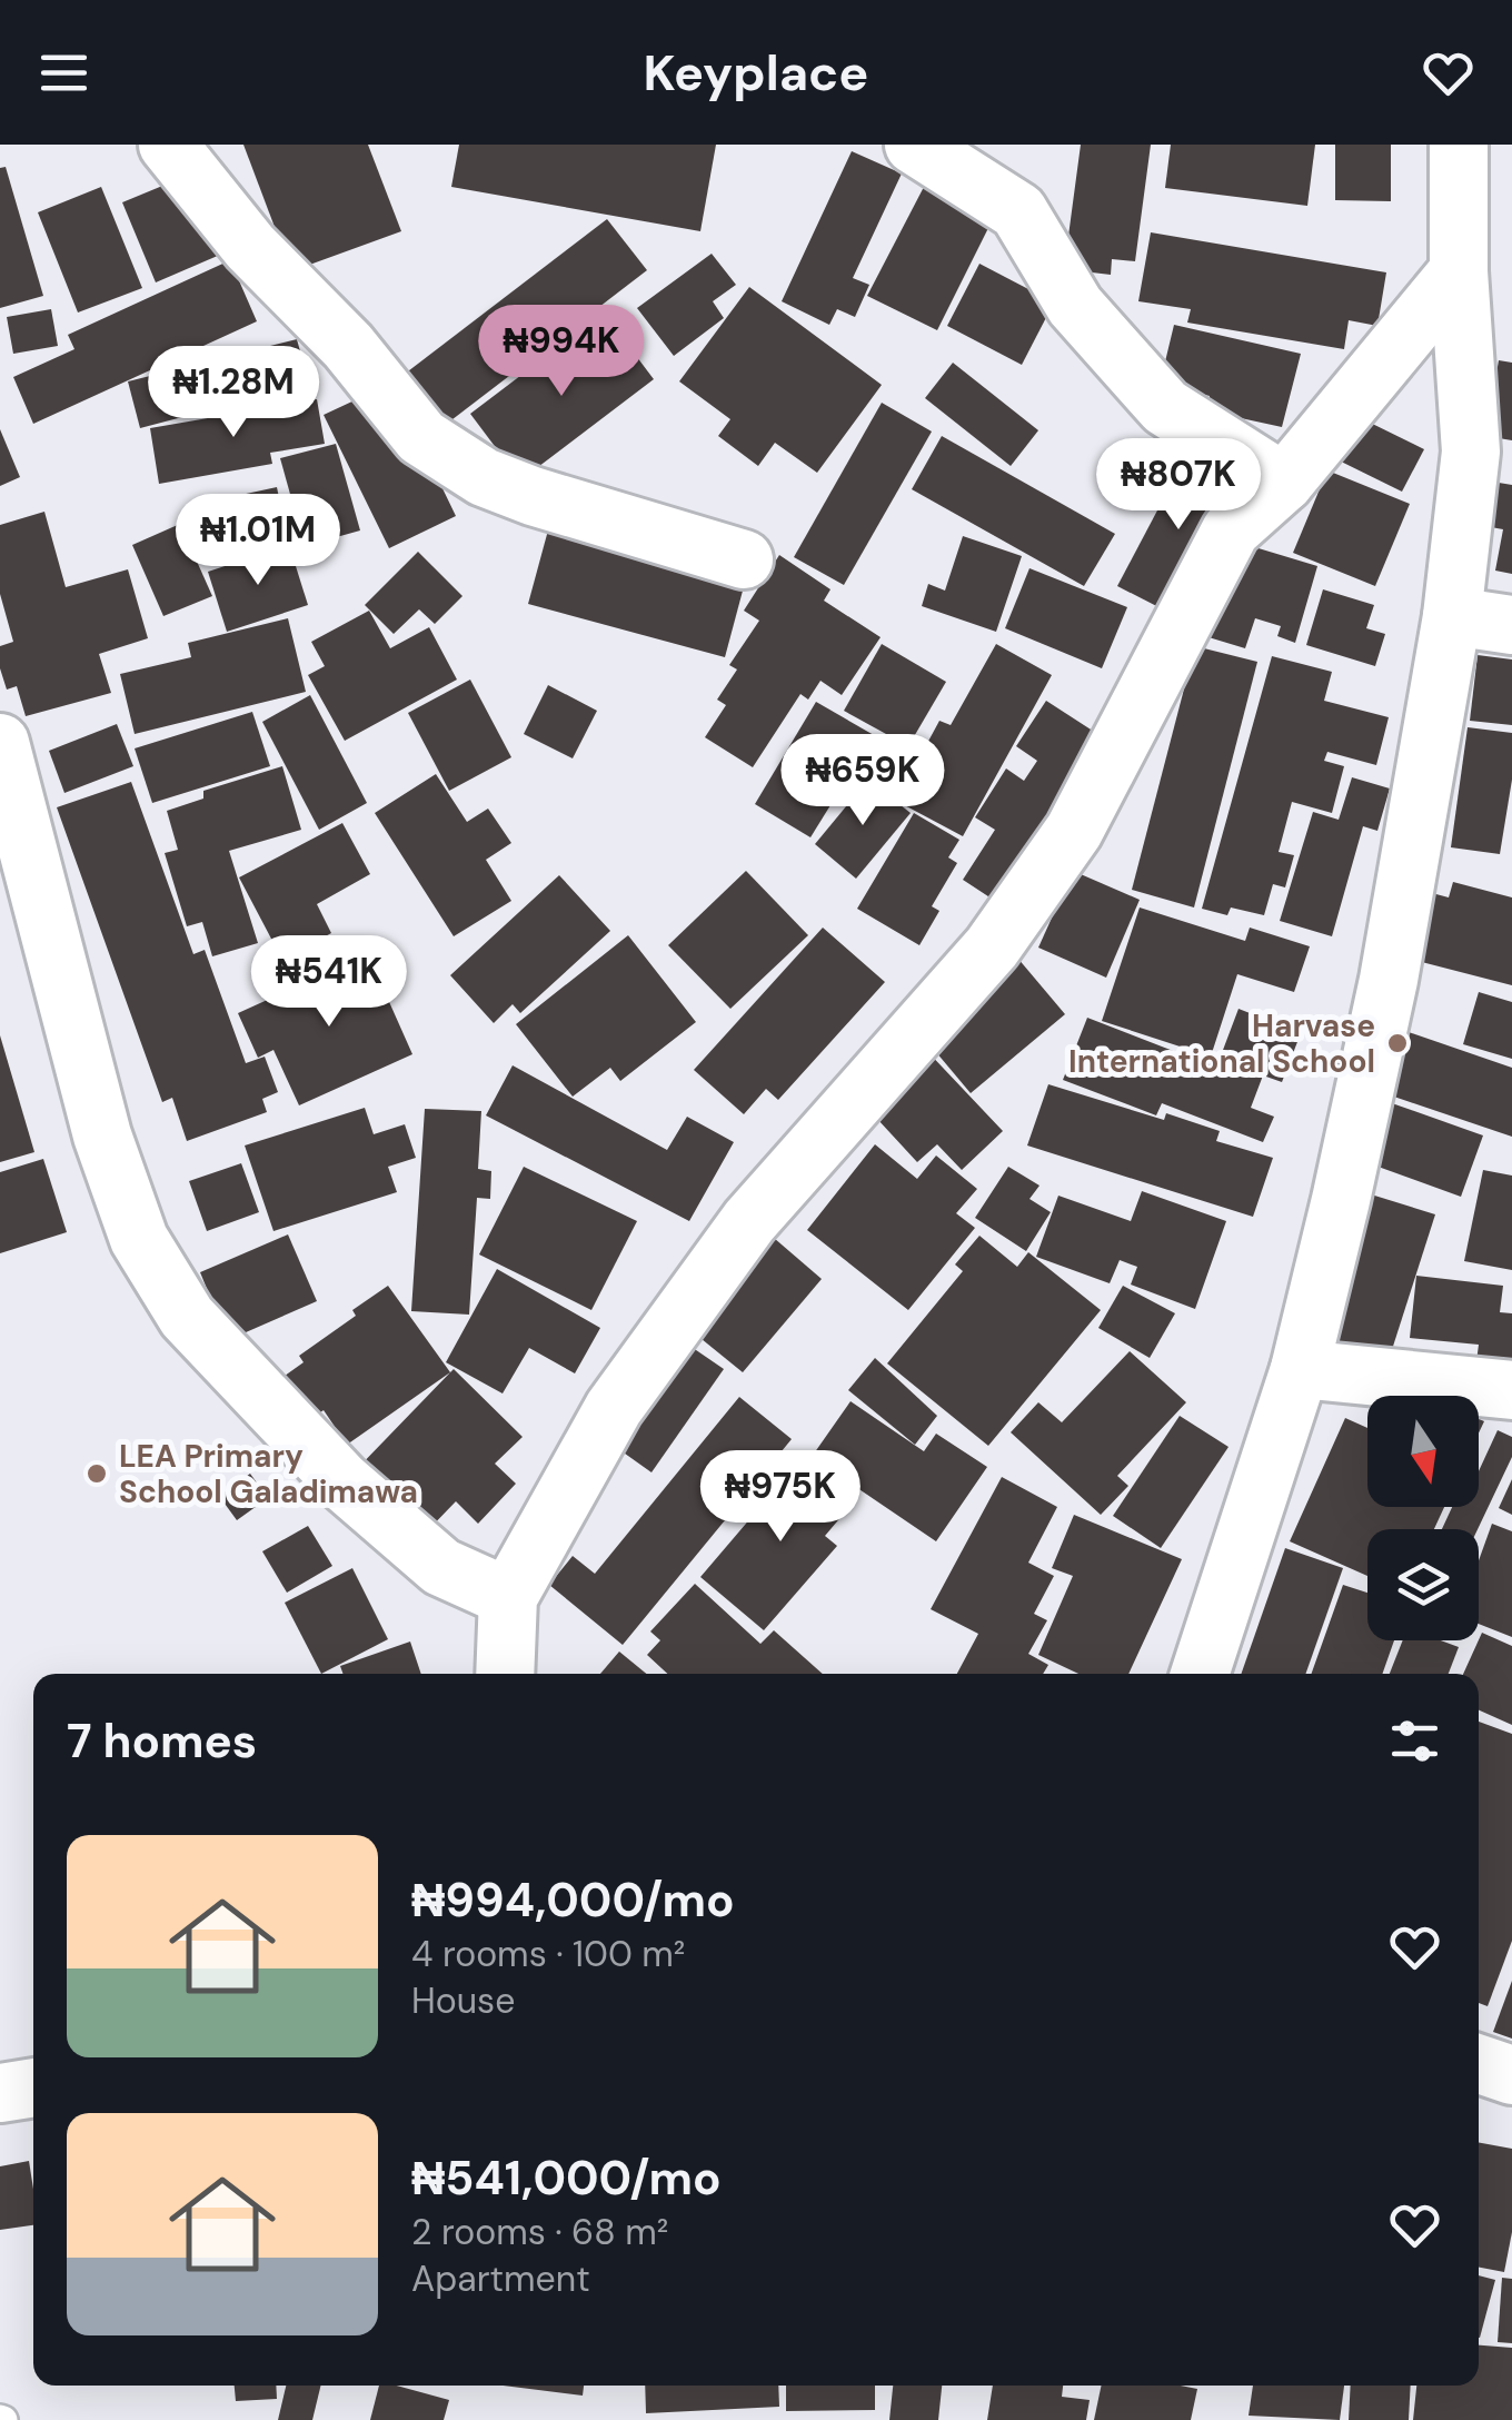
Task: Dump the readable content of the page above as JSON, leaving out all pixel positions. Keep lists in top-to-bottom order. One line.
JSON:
{"places":["Harvase International School","LEA Primary School Galadimawa"],"north":"bottom","page":{"header":"Keyplace","price":["₦994K","₦1.28M","₦807K","₦1.01M","₦659K","₦541K","₦975K"],"heading":"7 homes","list":[{"name":"₦994,000/mo","note":"4 rooms · 100 m² · House"},{"name":"₦541,000/mo","note":"2 rooms · 68 m² · Apartment"}]}}
